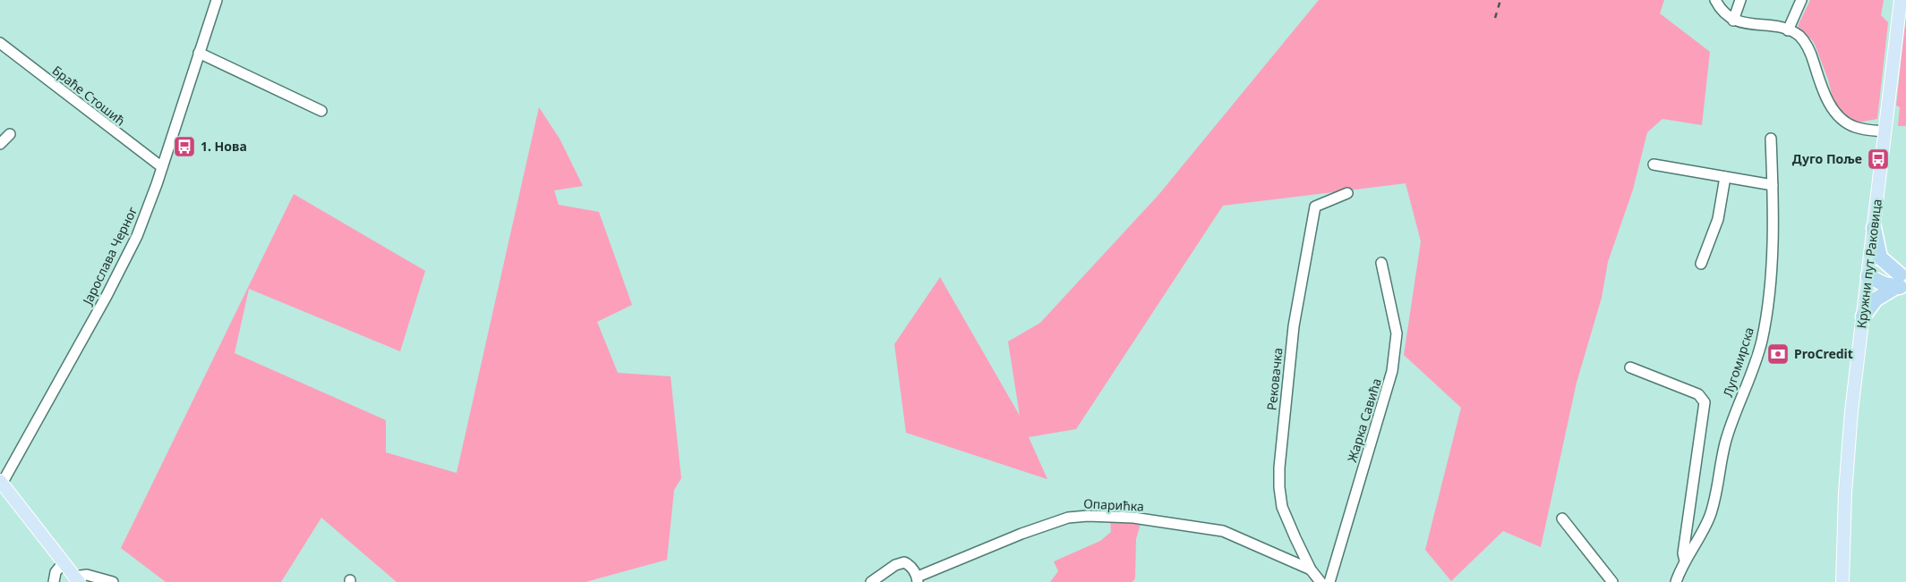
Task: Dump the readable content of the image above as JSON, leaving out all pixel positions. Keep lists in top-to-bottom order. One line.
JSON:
{"streets":{"main road":["Кружни пут Раковица"],"street":["Браће Стошић","Јарослава Черног","Лугомирска","Рековачка","Жарка Савића","Опарићка"]},"crossings":[["Браће Стошић","Јарослава Черног"],["Рековачка","Опарићка"]],"places":{"bus stop":["1. Нова","Дуго Поље"],"bank":["ProCredit"]}}
